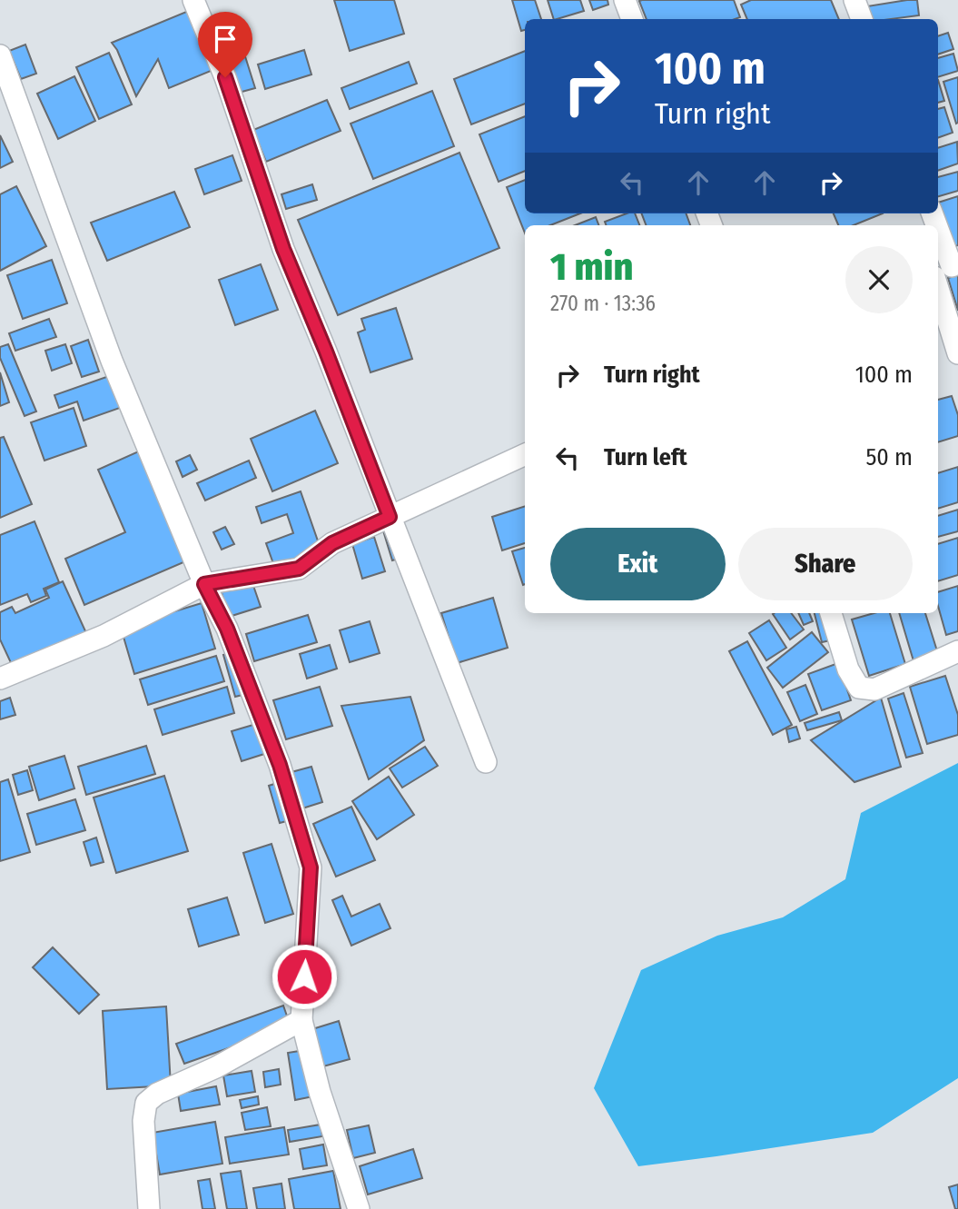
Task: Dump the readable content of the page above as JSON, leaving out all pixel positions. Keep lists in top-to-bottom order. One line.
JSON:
{"page":{"turn":["100 m","Turn right"],"heading":["1 min","270 m · 13:36"],"list":[{"name":"Turn right","value":"100 m"},{"name":"Turn left","value":"50 m"}],"buttons":["Exit","Share"]}}
